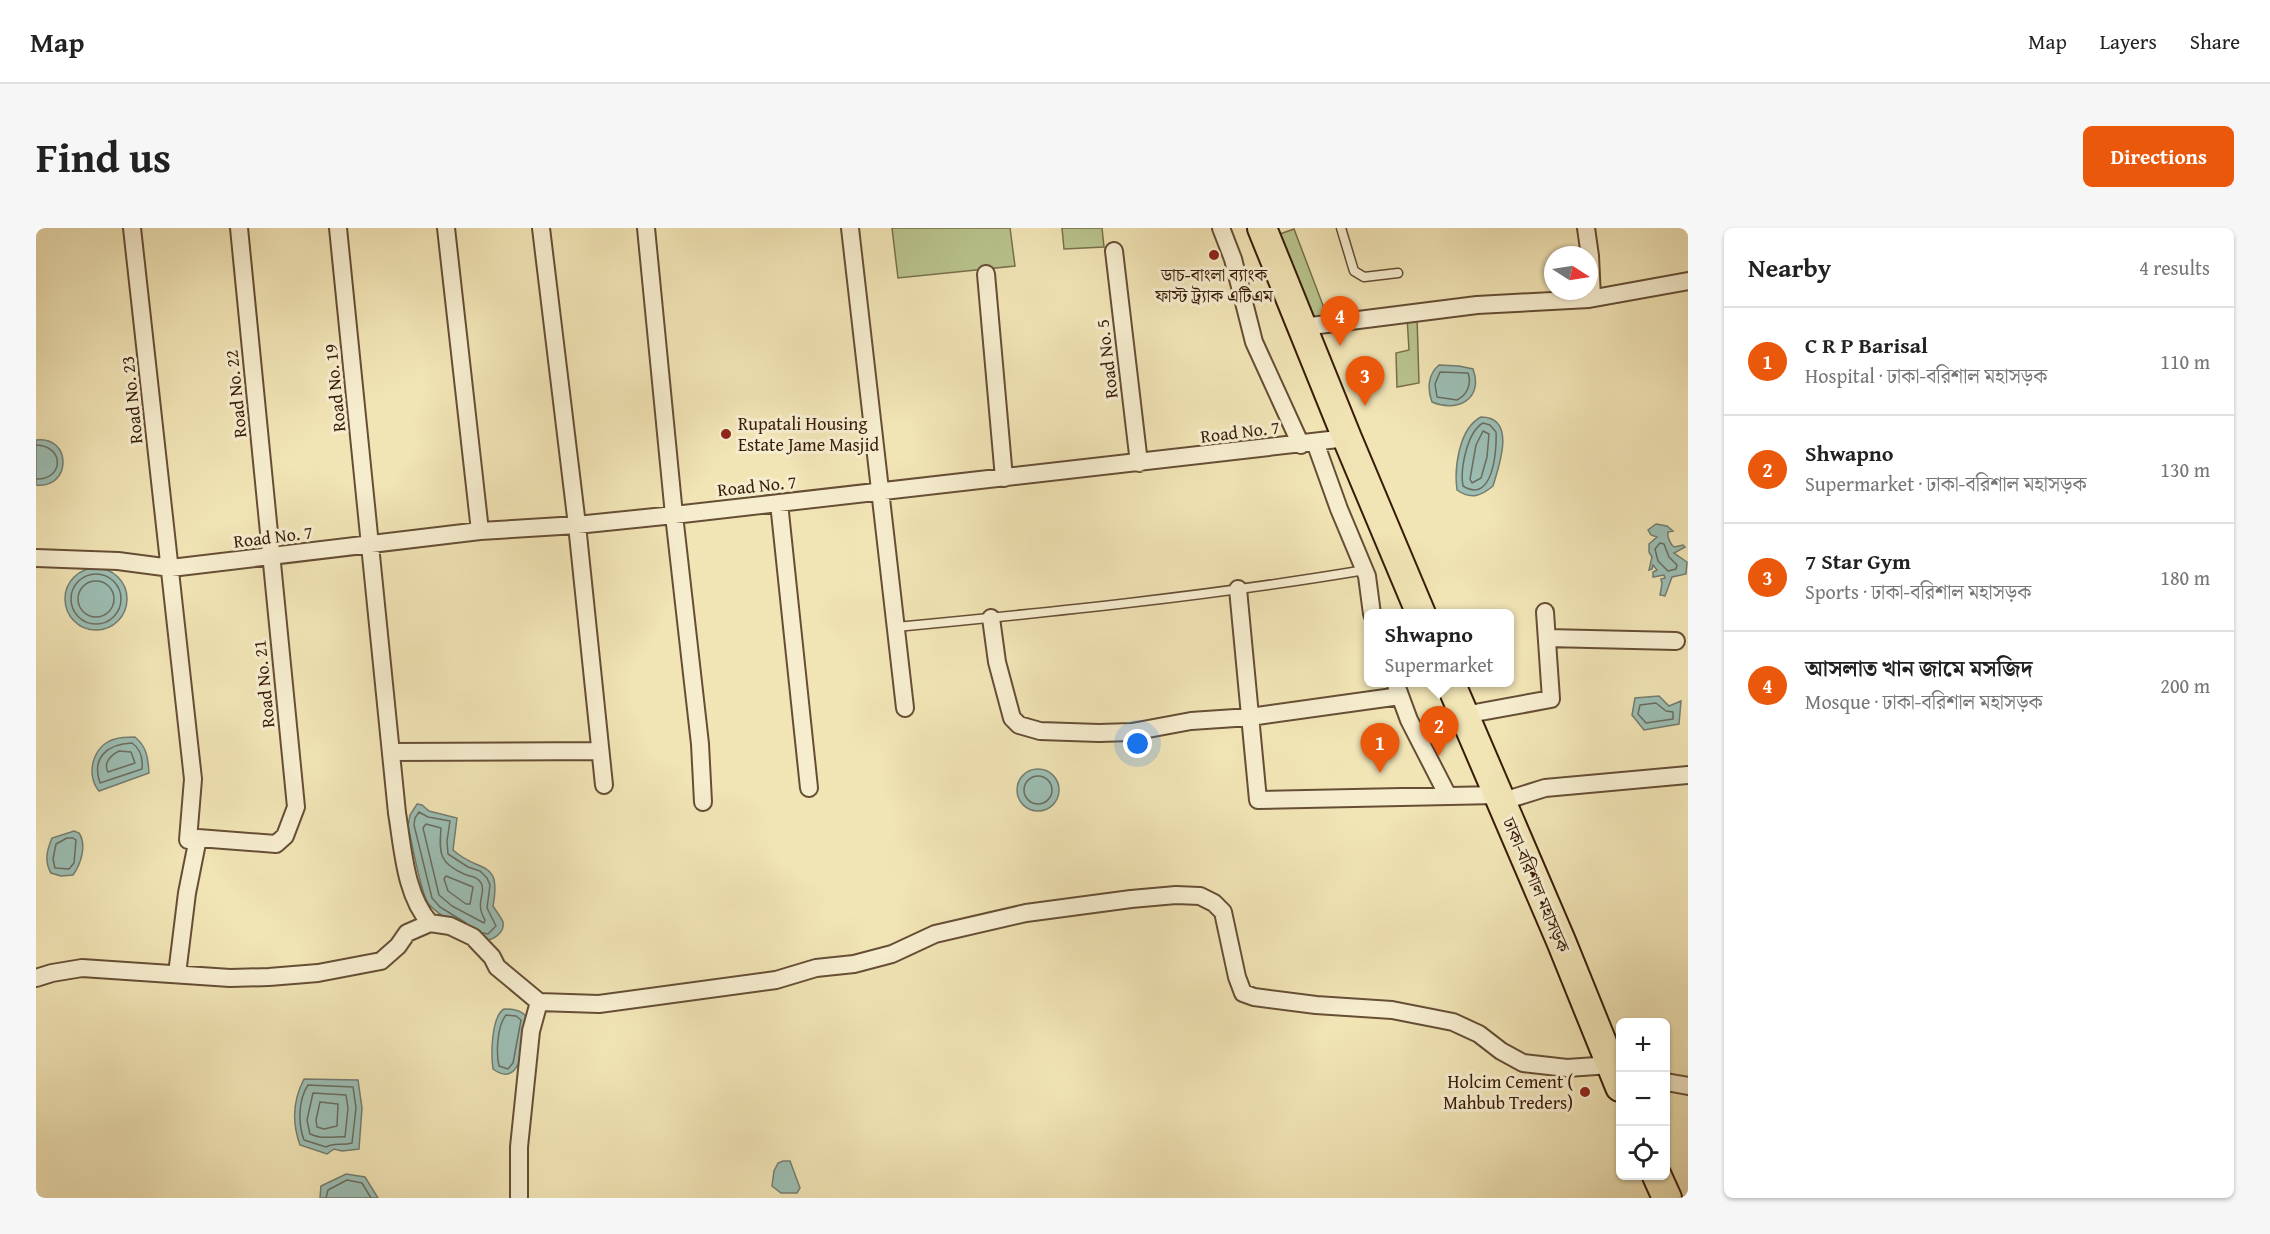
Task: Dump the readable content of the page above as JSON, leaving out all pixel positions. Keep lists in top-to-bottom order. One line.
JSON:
{"streets":{"highway":["ঢাকা-বরিশাল মহাসড়ক"],"street":["Road No. 5","Road No. 19","Road No. 22","Road No. 23","Road No. 7","Road No. 21"]},"crossings":[["Road No. 5","Road No. 7"],["Road No. 19","Road No. 7"],["Road No. 22","Road No. 7"],["Road No. 22","Road No. 21"],["Road No. 23","Road No. 7"],["Road No. 23","Road No. 21"],["Road No. 7","Road No. 21"]],"places":["ডাচ-বাংলা ব্যাংক ফাস্ট ট্র্যাক এটিএম","Rupatali Housing Estate Jame Masjid","Holcim Cement ( Mahbub Treders)"],"north":"right","page":{"header":"Map","nav":["Map","Layers","Share"],"title":"Find us","buttons":"Directions","heading":["Nearby","4 results"],"pins":["4","3","2","1"],"list":[{"mark":"1","name":"C R P Barisal","note":"Hospital · ঢাকা-বরিশাল মহাসড়ক","value":"110 m"},{"mark":"2","name":"Shwapno","note":"Supermarket · ঢাকা-বরিশাল মহাসড়ক","value":"130 m"},{"mark":"3","name":"7 Star Gym","note":"Sports · ঢাকা-বরিশাল মহাসড়ক","value":"180 m"},{"mark":"4","name":"আসলাত খান জামে মসজিদ","note":"Mosque · ঢাকা-বরিশাল মহাসড়ক","value":"200 m"}],"popup":["Shwapno","Supermarket"],"map_buttons":["+","−"]}}
